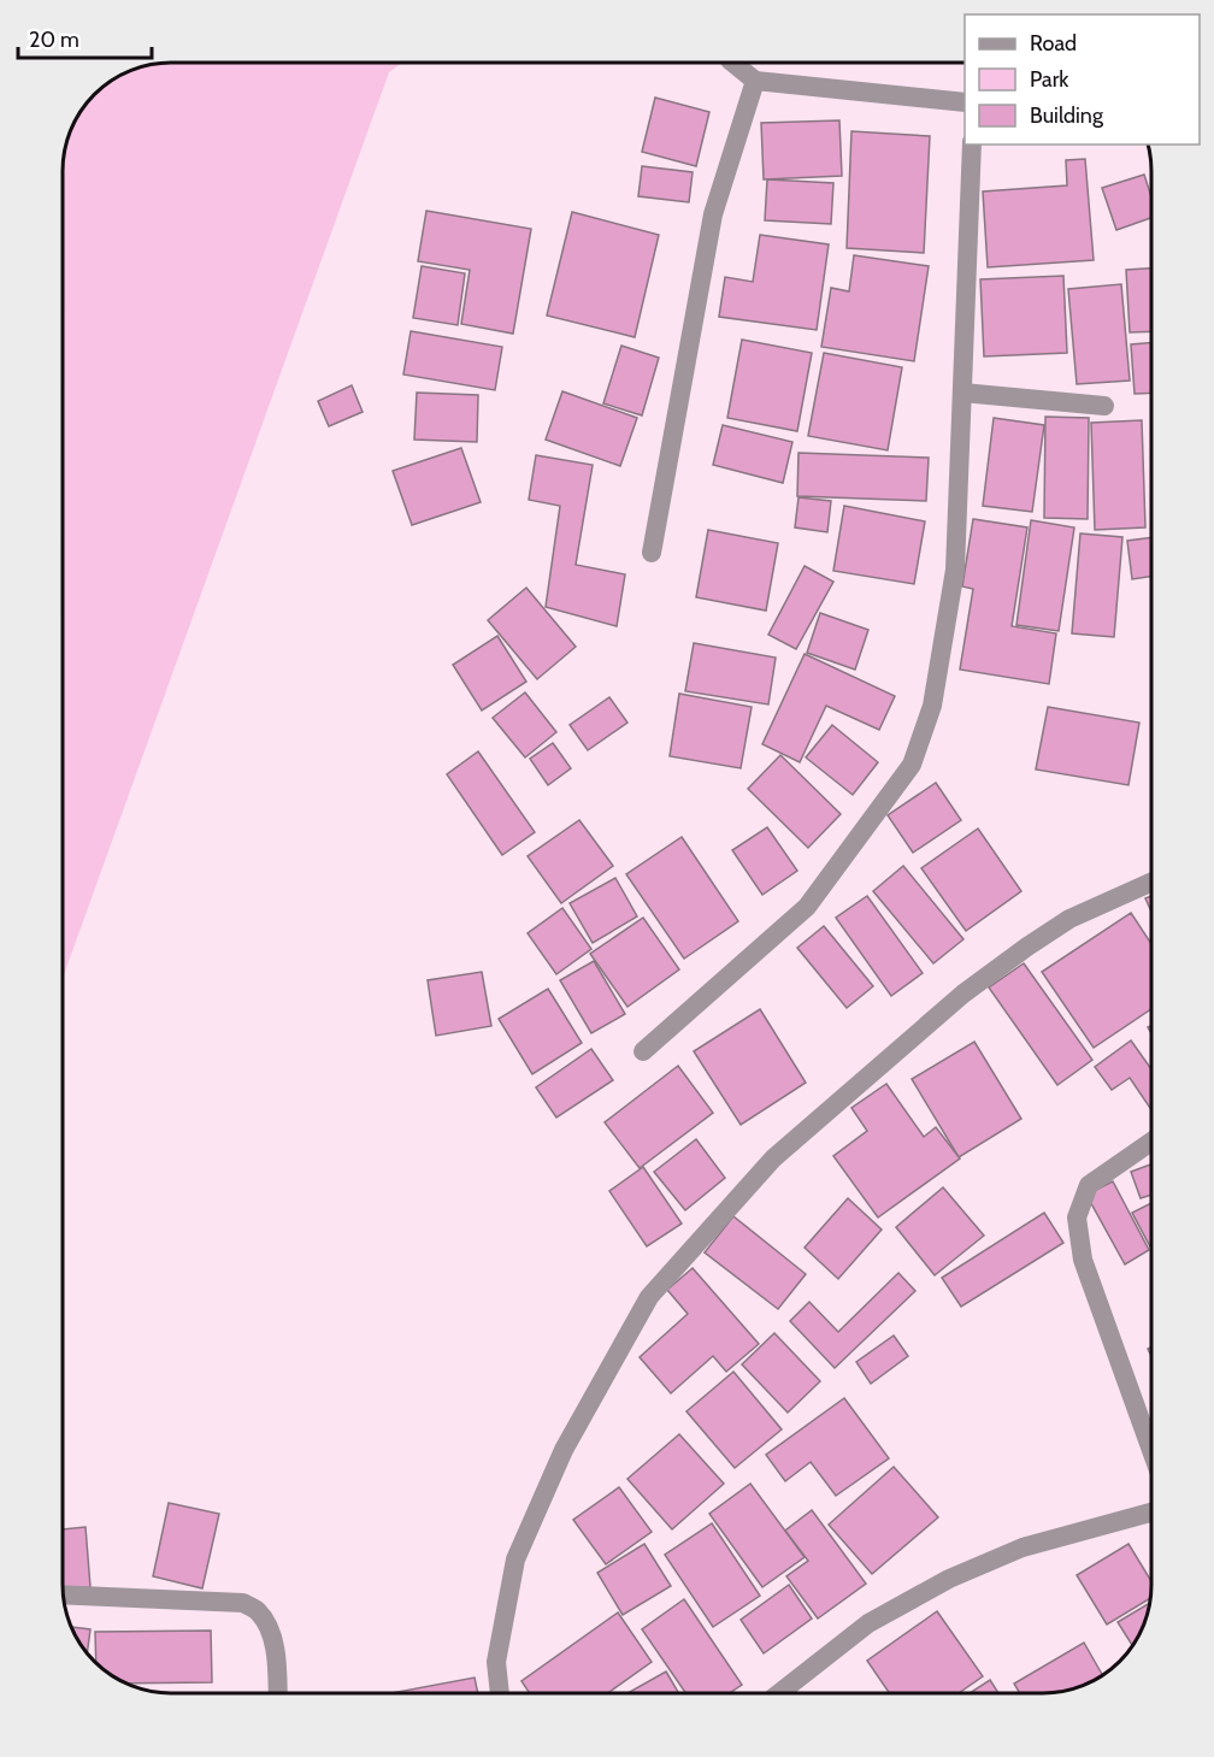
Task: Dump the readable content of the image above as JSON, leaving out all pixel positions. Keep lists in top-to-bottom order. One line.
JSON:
{"legend":["Road","Park","Building"],"scale_bar":"20 m"}
